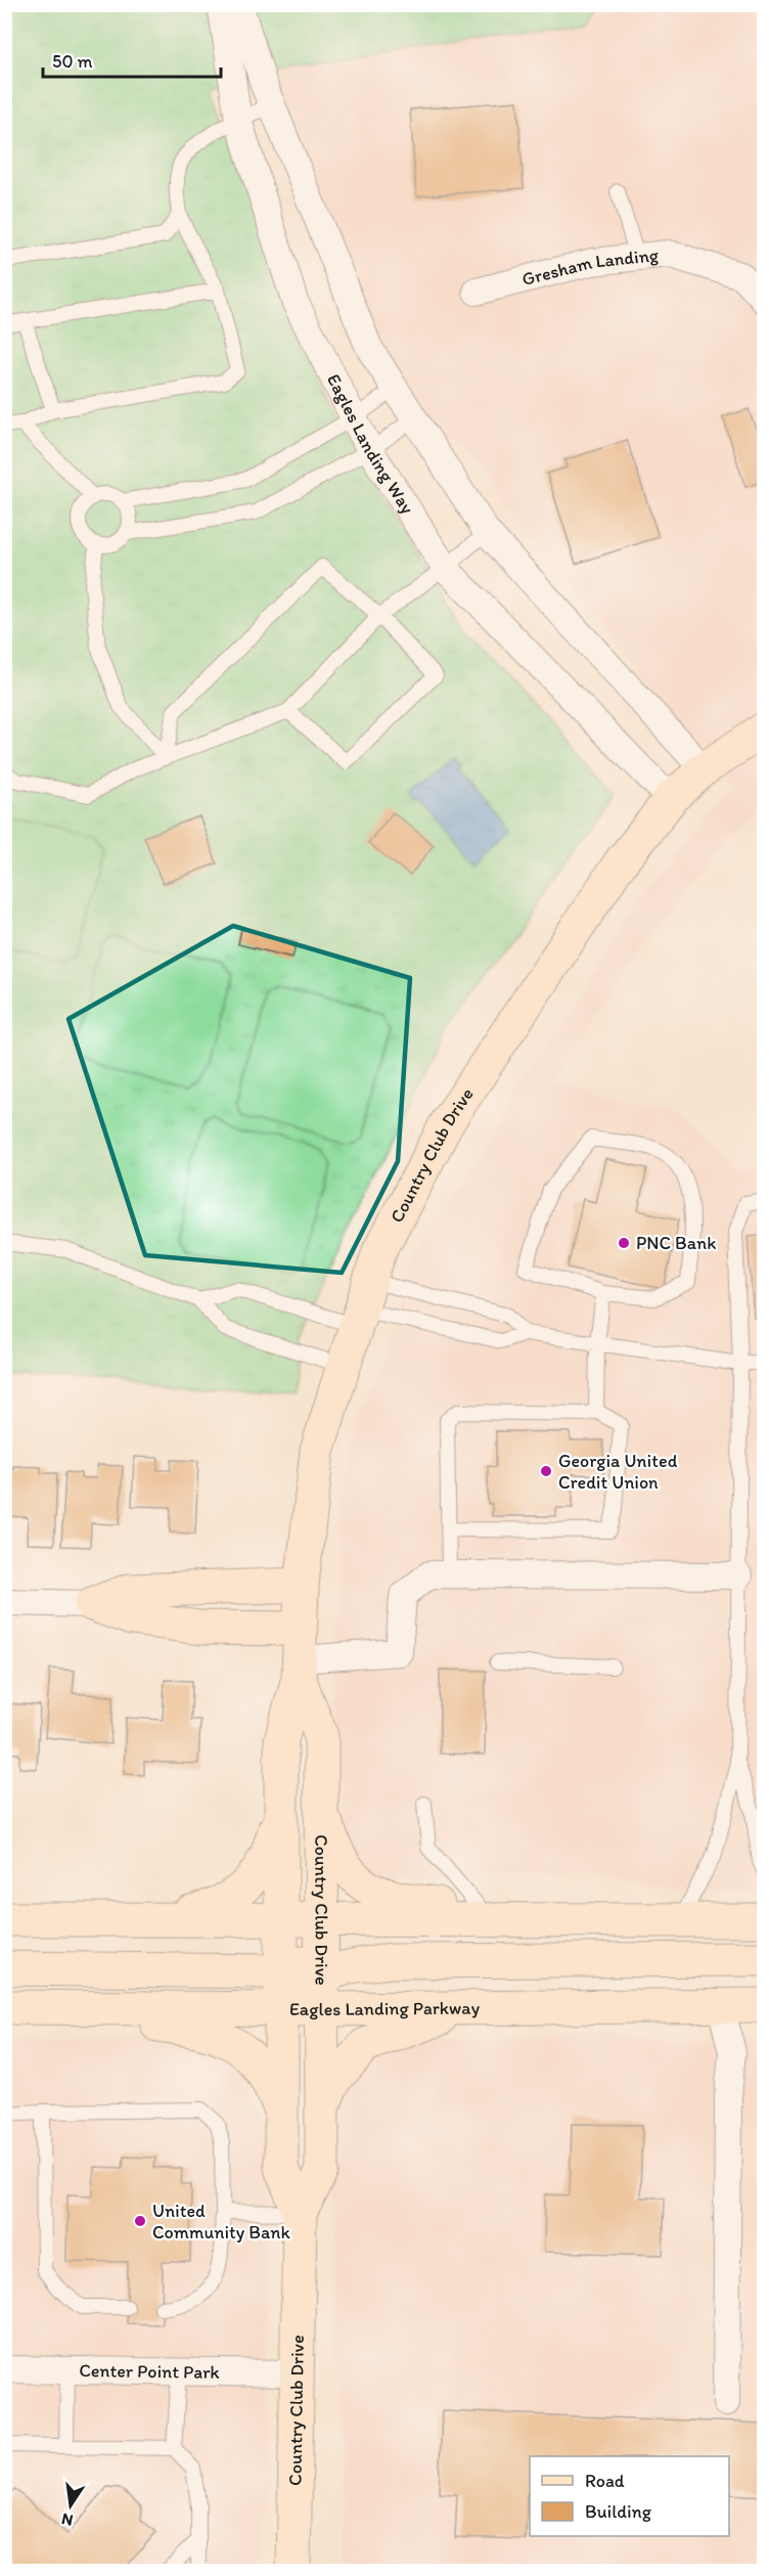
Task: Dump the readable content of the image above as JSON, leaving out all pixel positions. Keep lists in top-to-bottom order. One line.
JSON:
{"streets":{"main road":["Country Club Drive","Eagles Landing Parkway"],"street":["Gresham Landing","Eagles Landing Way","Center Point Park"]},"crossings":[["Eagles Landing Way","Country Club Drive"],["Country Club Drive","Eagles Landing Parkway"],["Country Club Drive","Center Point Park"]],"places":["PNC Bank","Georgia United Credit Union","United Community Bank"],"legend":["Road","Building"],"scale_bar":"50 m","north":"bottom"}
